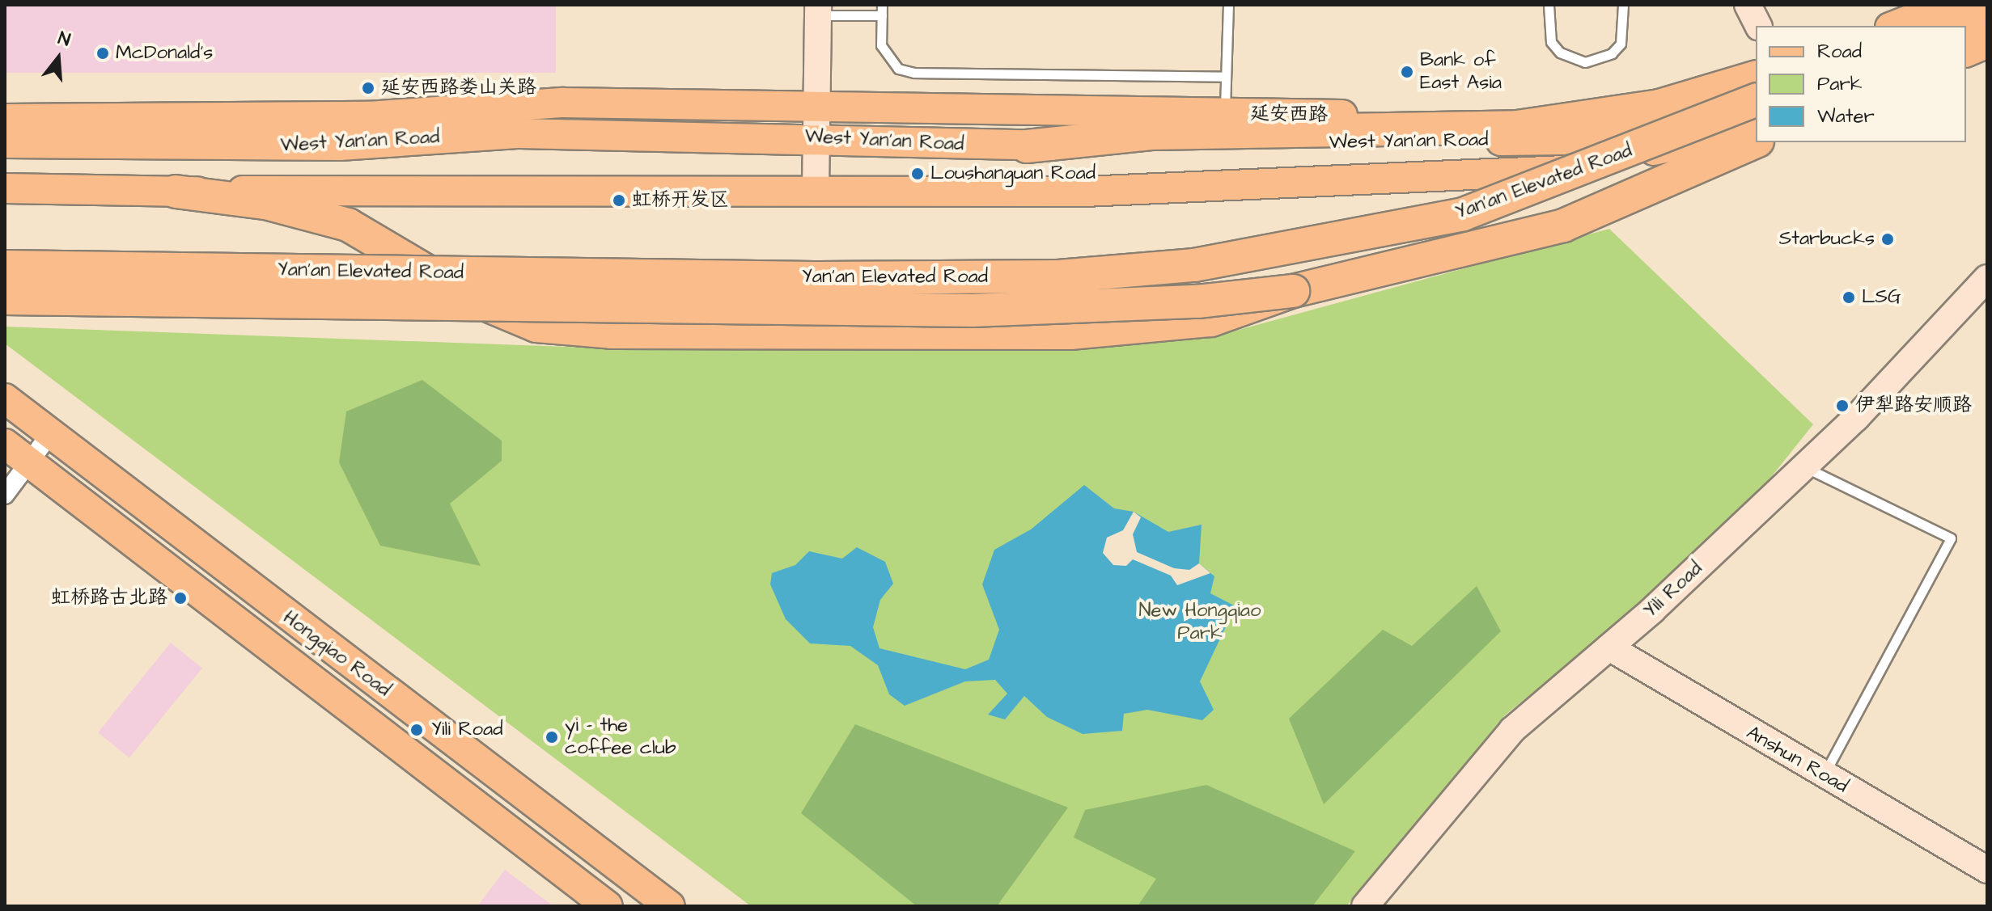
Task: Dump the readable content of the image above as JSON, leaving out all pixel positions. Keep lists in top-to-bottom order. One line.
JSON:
{"streets":{"highway":["Yan'an Elevated Road"],"main road":["延安西路","West Yan'an Road","Hongqiao Road"],"street":["Yili Road","Anshun Road"]},"crossings":[["延安西路","West Yan'an Road"],["Yili Road","Anshun Road"]],"parks":["New Hongqiao Park"],"places":["McDonald's","Bank of East Asia","延安西路娄山关路","Loushanguan Road","虹桥开发区","Starbucks","LSG","伊犁路安顺路","虹桥路古北路","Yili Road","yi - the coffee club"],"legend":["Road","Park","Water"],"north":"top"}
